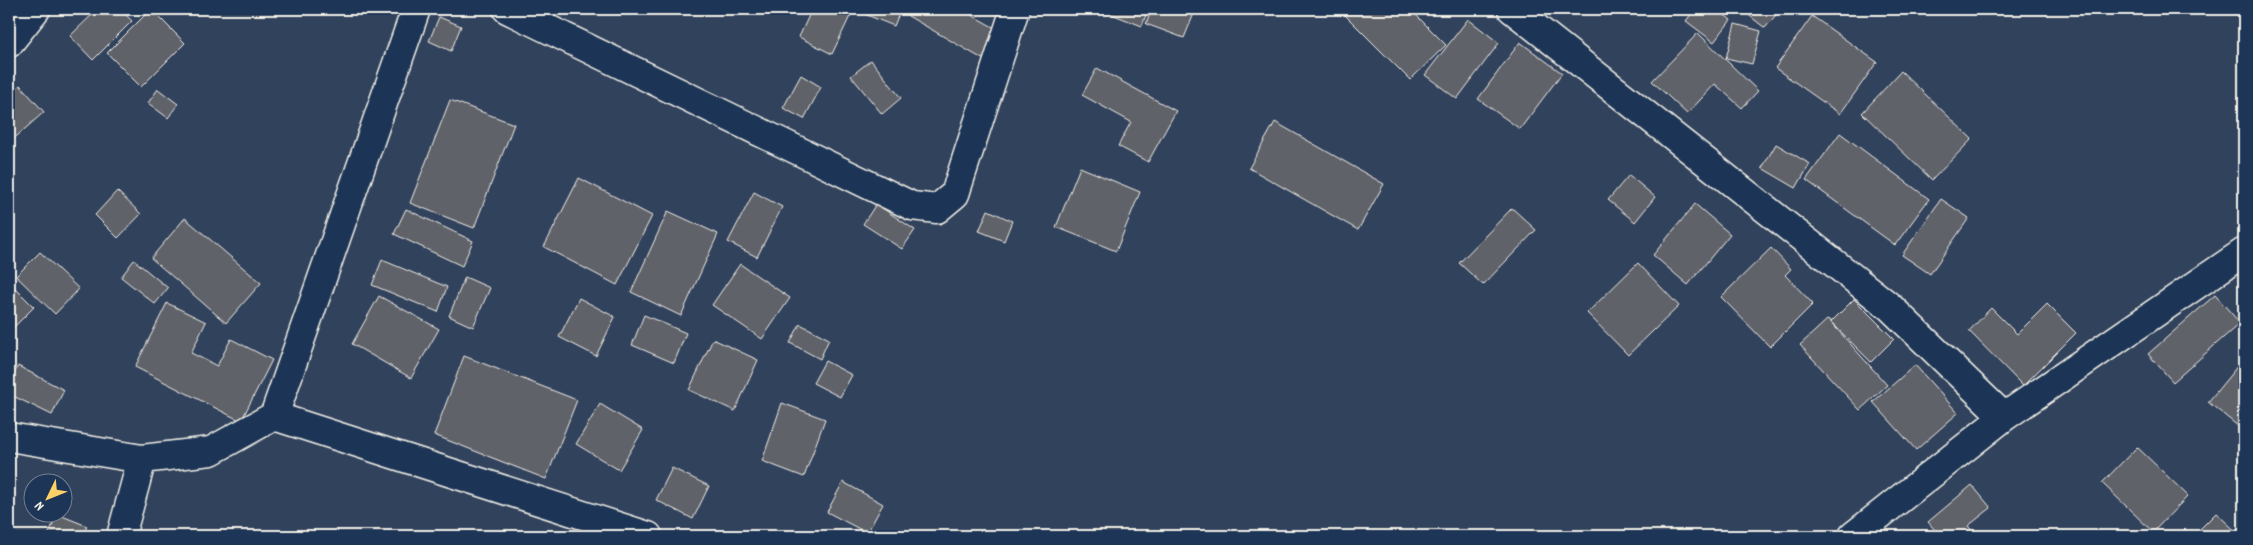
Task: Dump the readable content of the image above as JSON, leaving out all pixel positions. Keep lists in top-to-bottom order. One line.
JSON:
{"north":"bottom left"}
